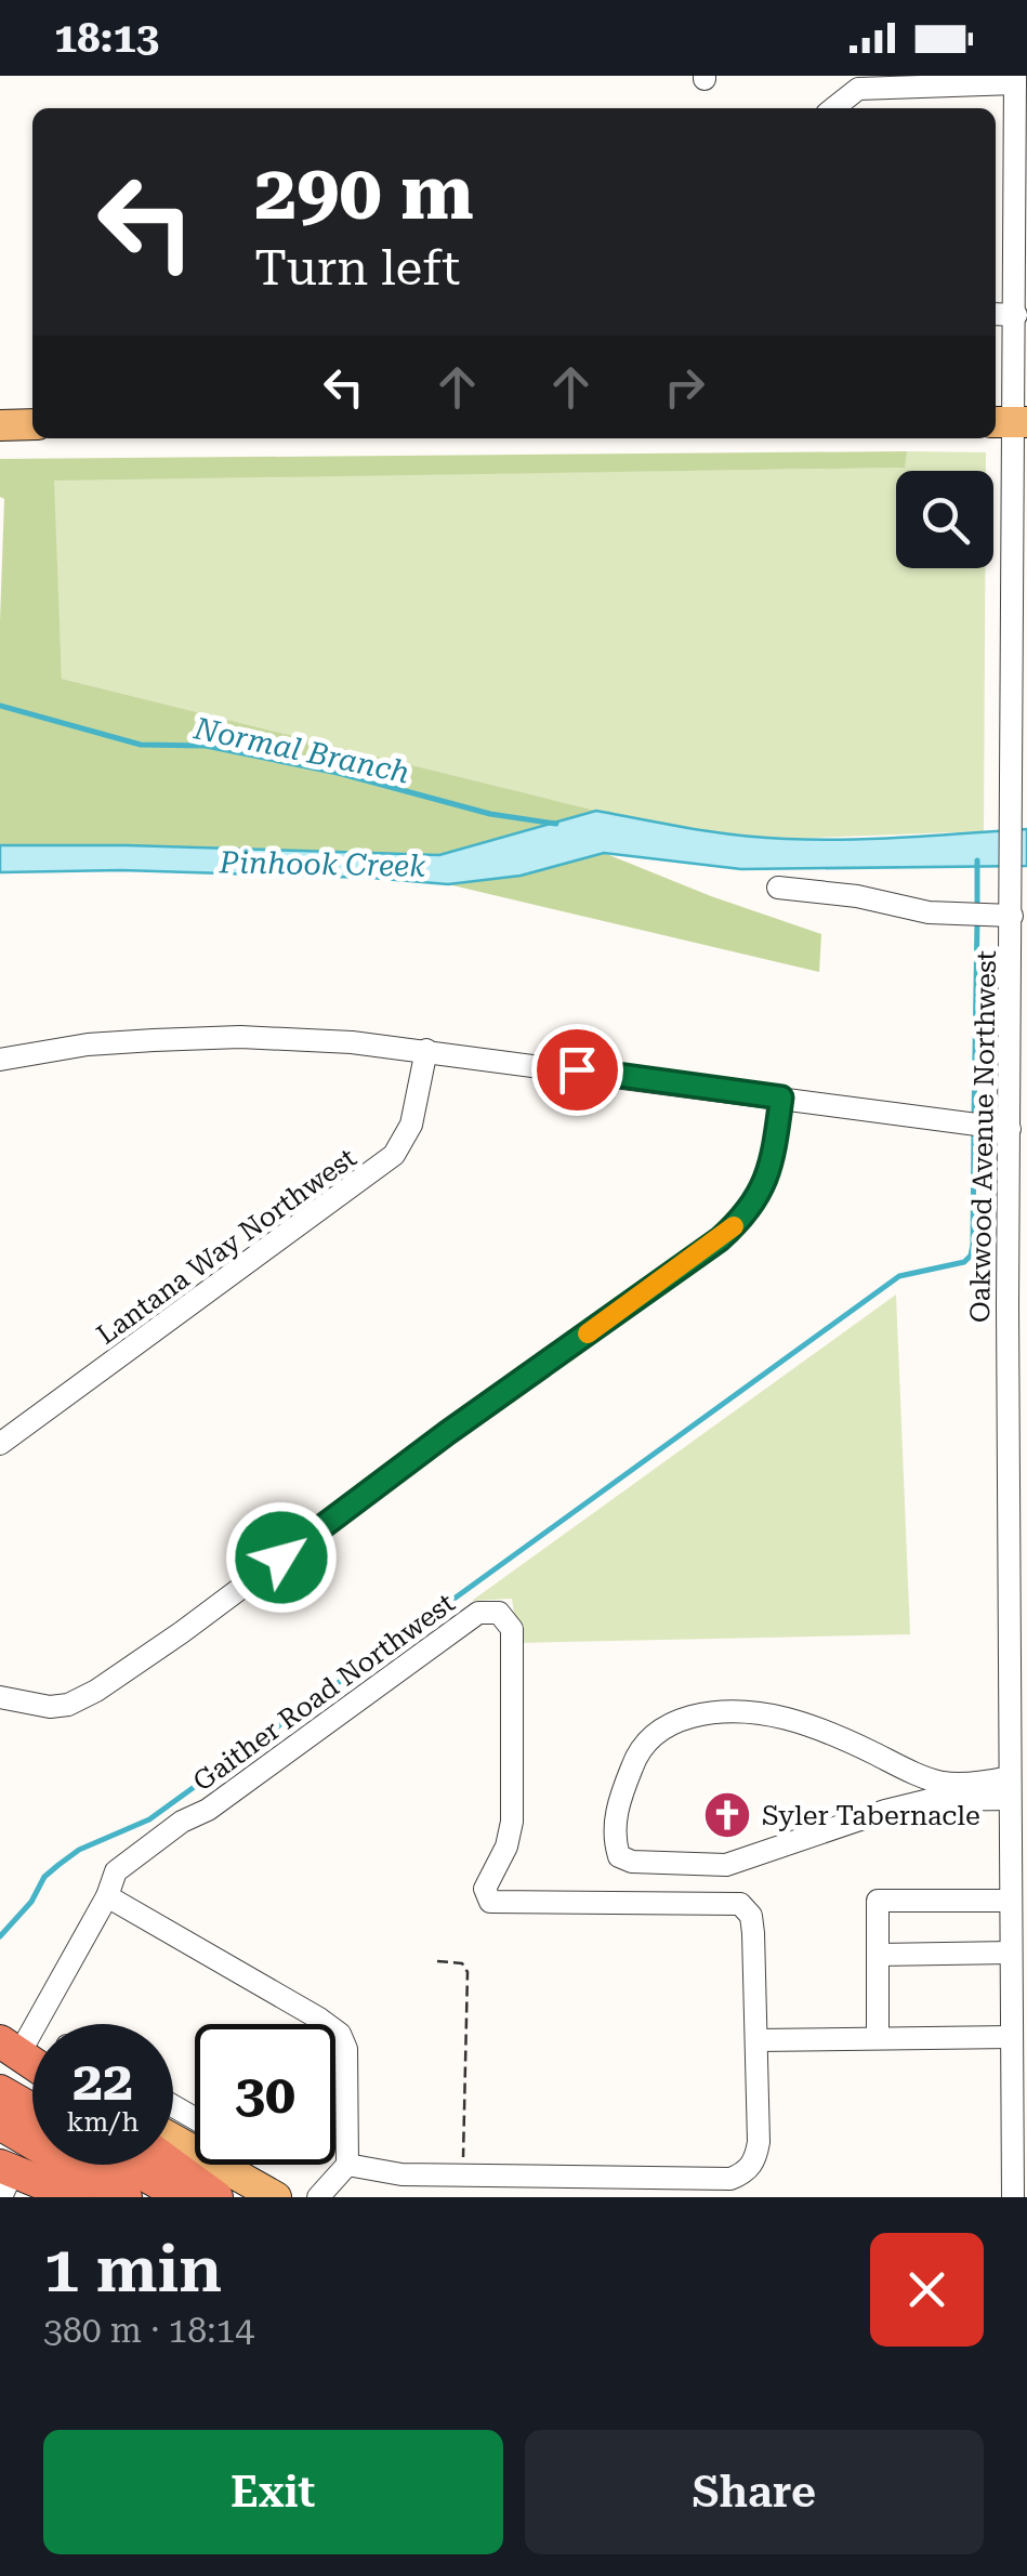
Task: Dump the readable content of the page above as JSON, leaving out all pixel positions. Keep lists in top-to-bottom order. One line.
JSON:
{"streets":{"street":["Oakwood Avenue Northwest","Lantana Way Northwest","Gaither Road Northwest"]},"water":["Normal Branch","Pinhook Creek"],"places":{"church":["Syler Tabernacle"]},"page":{"status":"18:13","turn":["290 m","Turn left"],"speed":"22 km/h","limit":"30","heading":["1 min","380 m · 18:14"],"buttons":["Exit","Share"]}}
